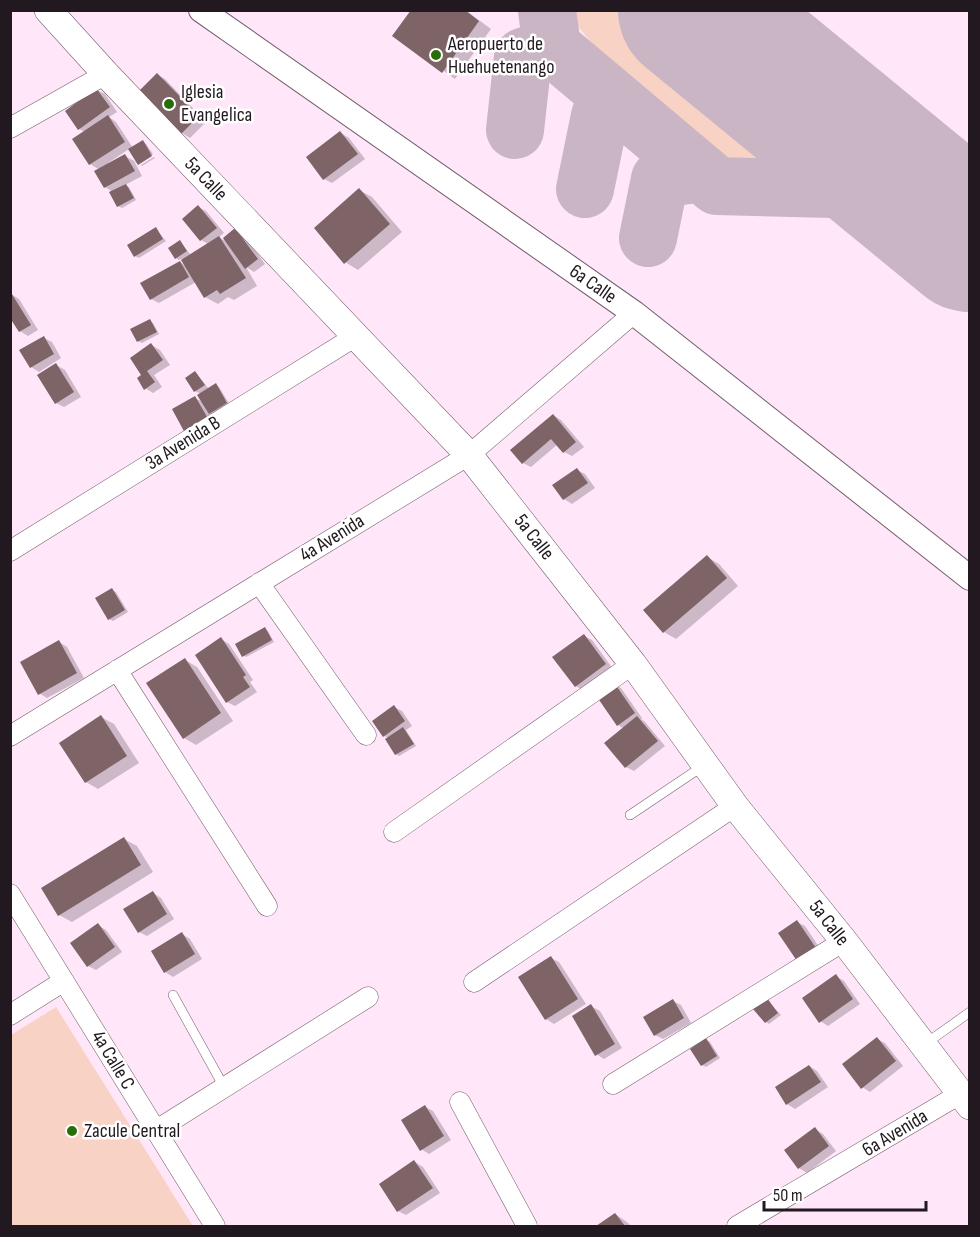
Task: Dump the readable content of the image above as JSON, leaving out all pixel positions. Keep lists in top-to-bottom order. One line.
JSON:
{"streets":{"main road":["5a Calle"],"street":["6a Calle","3a Avenida B","4a Avenida","4a Calle C","6a Avenida"]},"crossings":[["5a Calle","3a Avenida B"],["5a Calle","4a Avenida"],["5a Calle","6a Avenida"],["6a Calle","4a Avenida"]],"places":["Aeropuerto de Huehuetenango","Iglesia Evangelica","Zacule Central"],"scale_bar":"50 m"}
